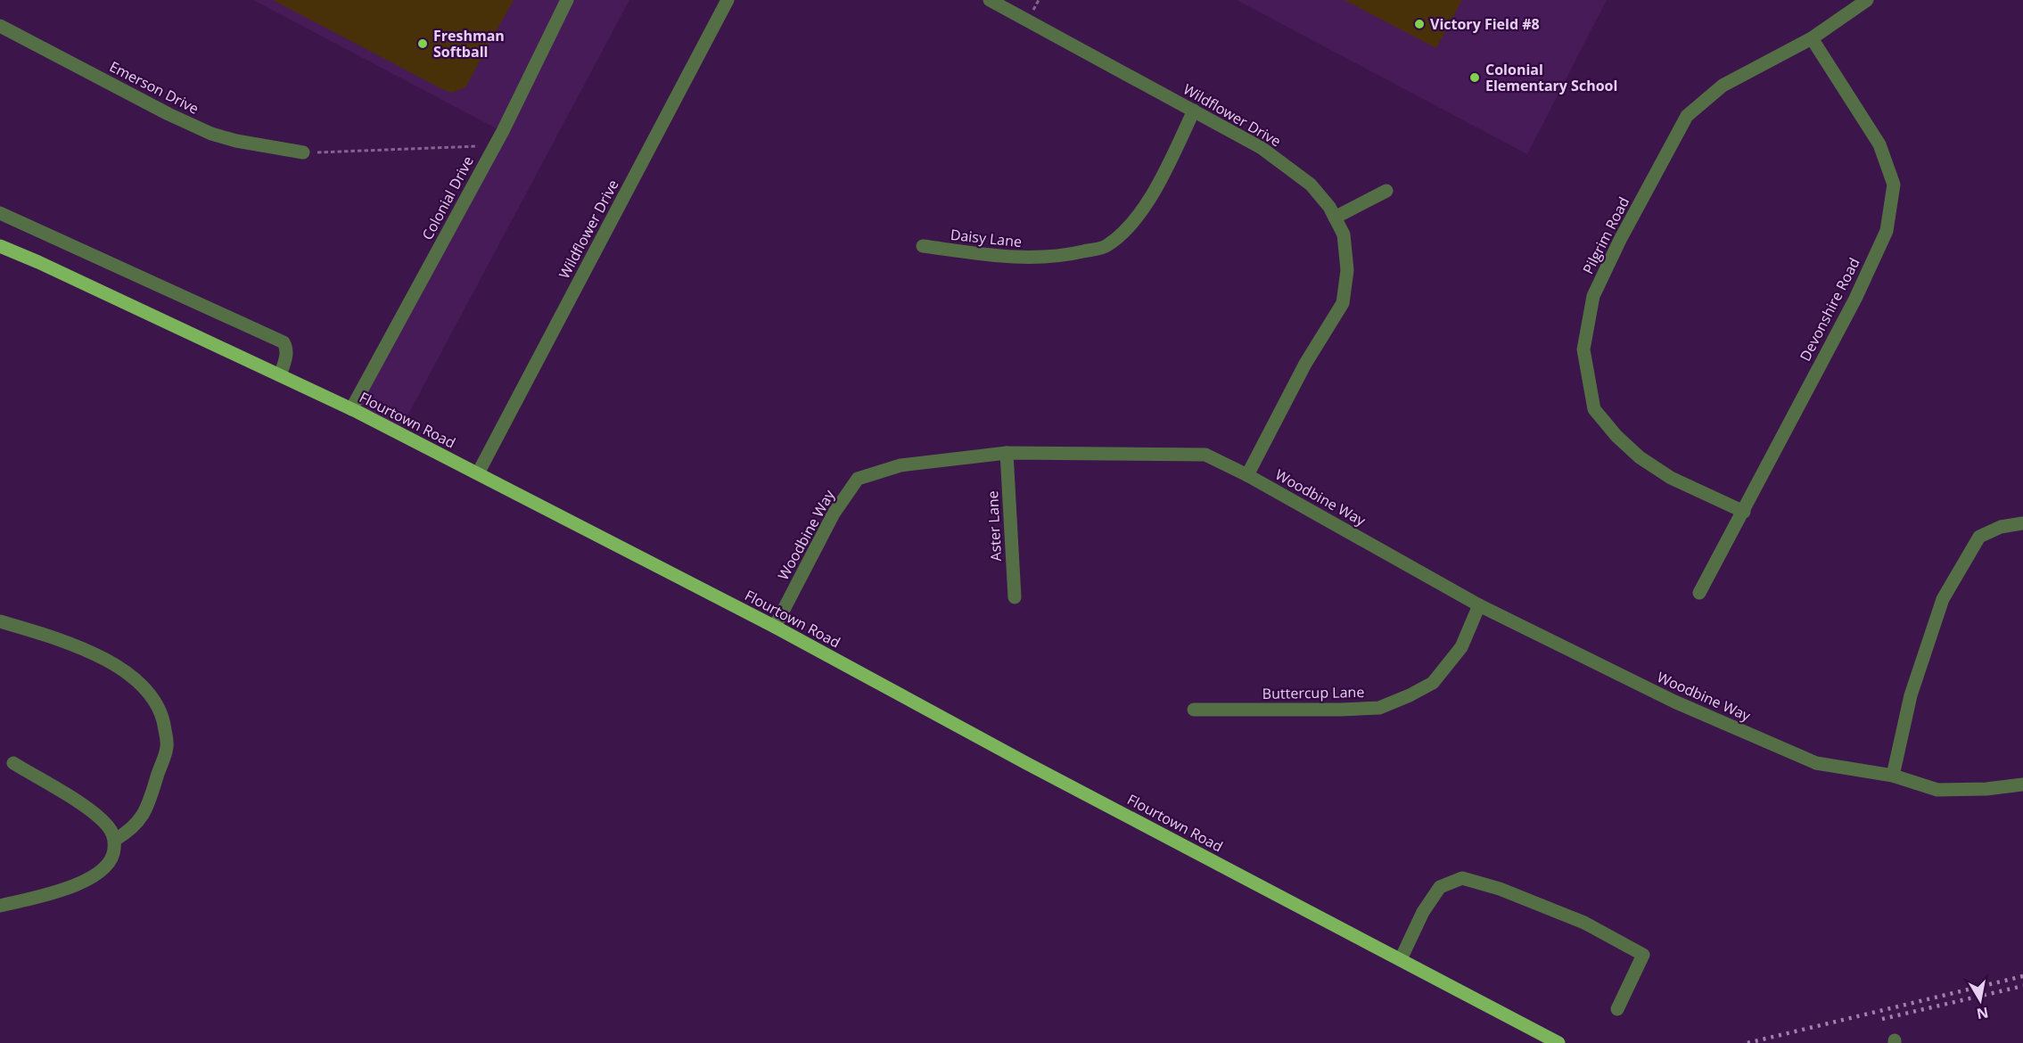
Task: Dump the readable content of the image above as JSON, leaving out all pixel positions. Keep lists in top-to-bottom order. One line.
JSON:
{"streets":{"main road":["Flourtown Road"],"street":["Emerson Drive","Wildflower Drive","Colonial Drive","Pilgrim Road","Daisy Lane","Devonshire Road","Woodbine Way","Aster Lane","Buttercup Lane"]},"crossings":[["Wildflower Drive","Daisy Lane"],["Wildflower Drive","Flourtown Road"],["Wildflower Drive","Woodbine Way"],["Colonial Drive","Flourtown Road"],["Pilgrim Road","Devonshire Road"],["Flourtown Road","Woodbine Way"],["Woodbine Way","Aster Lane"],["Woodbine Way","Buttercup Lane"]],"places":["Victory Field #8","Freshman Softball","Colonial Elementary School"],"north":"bottom"}
